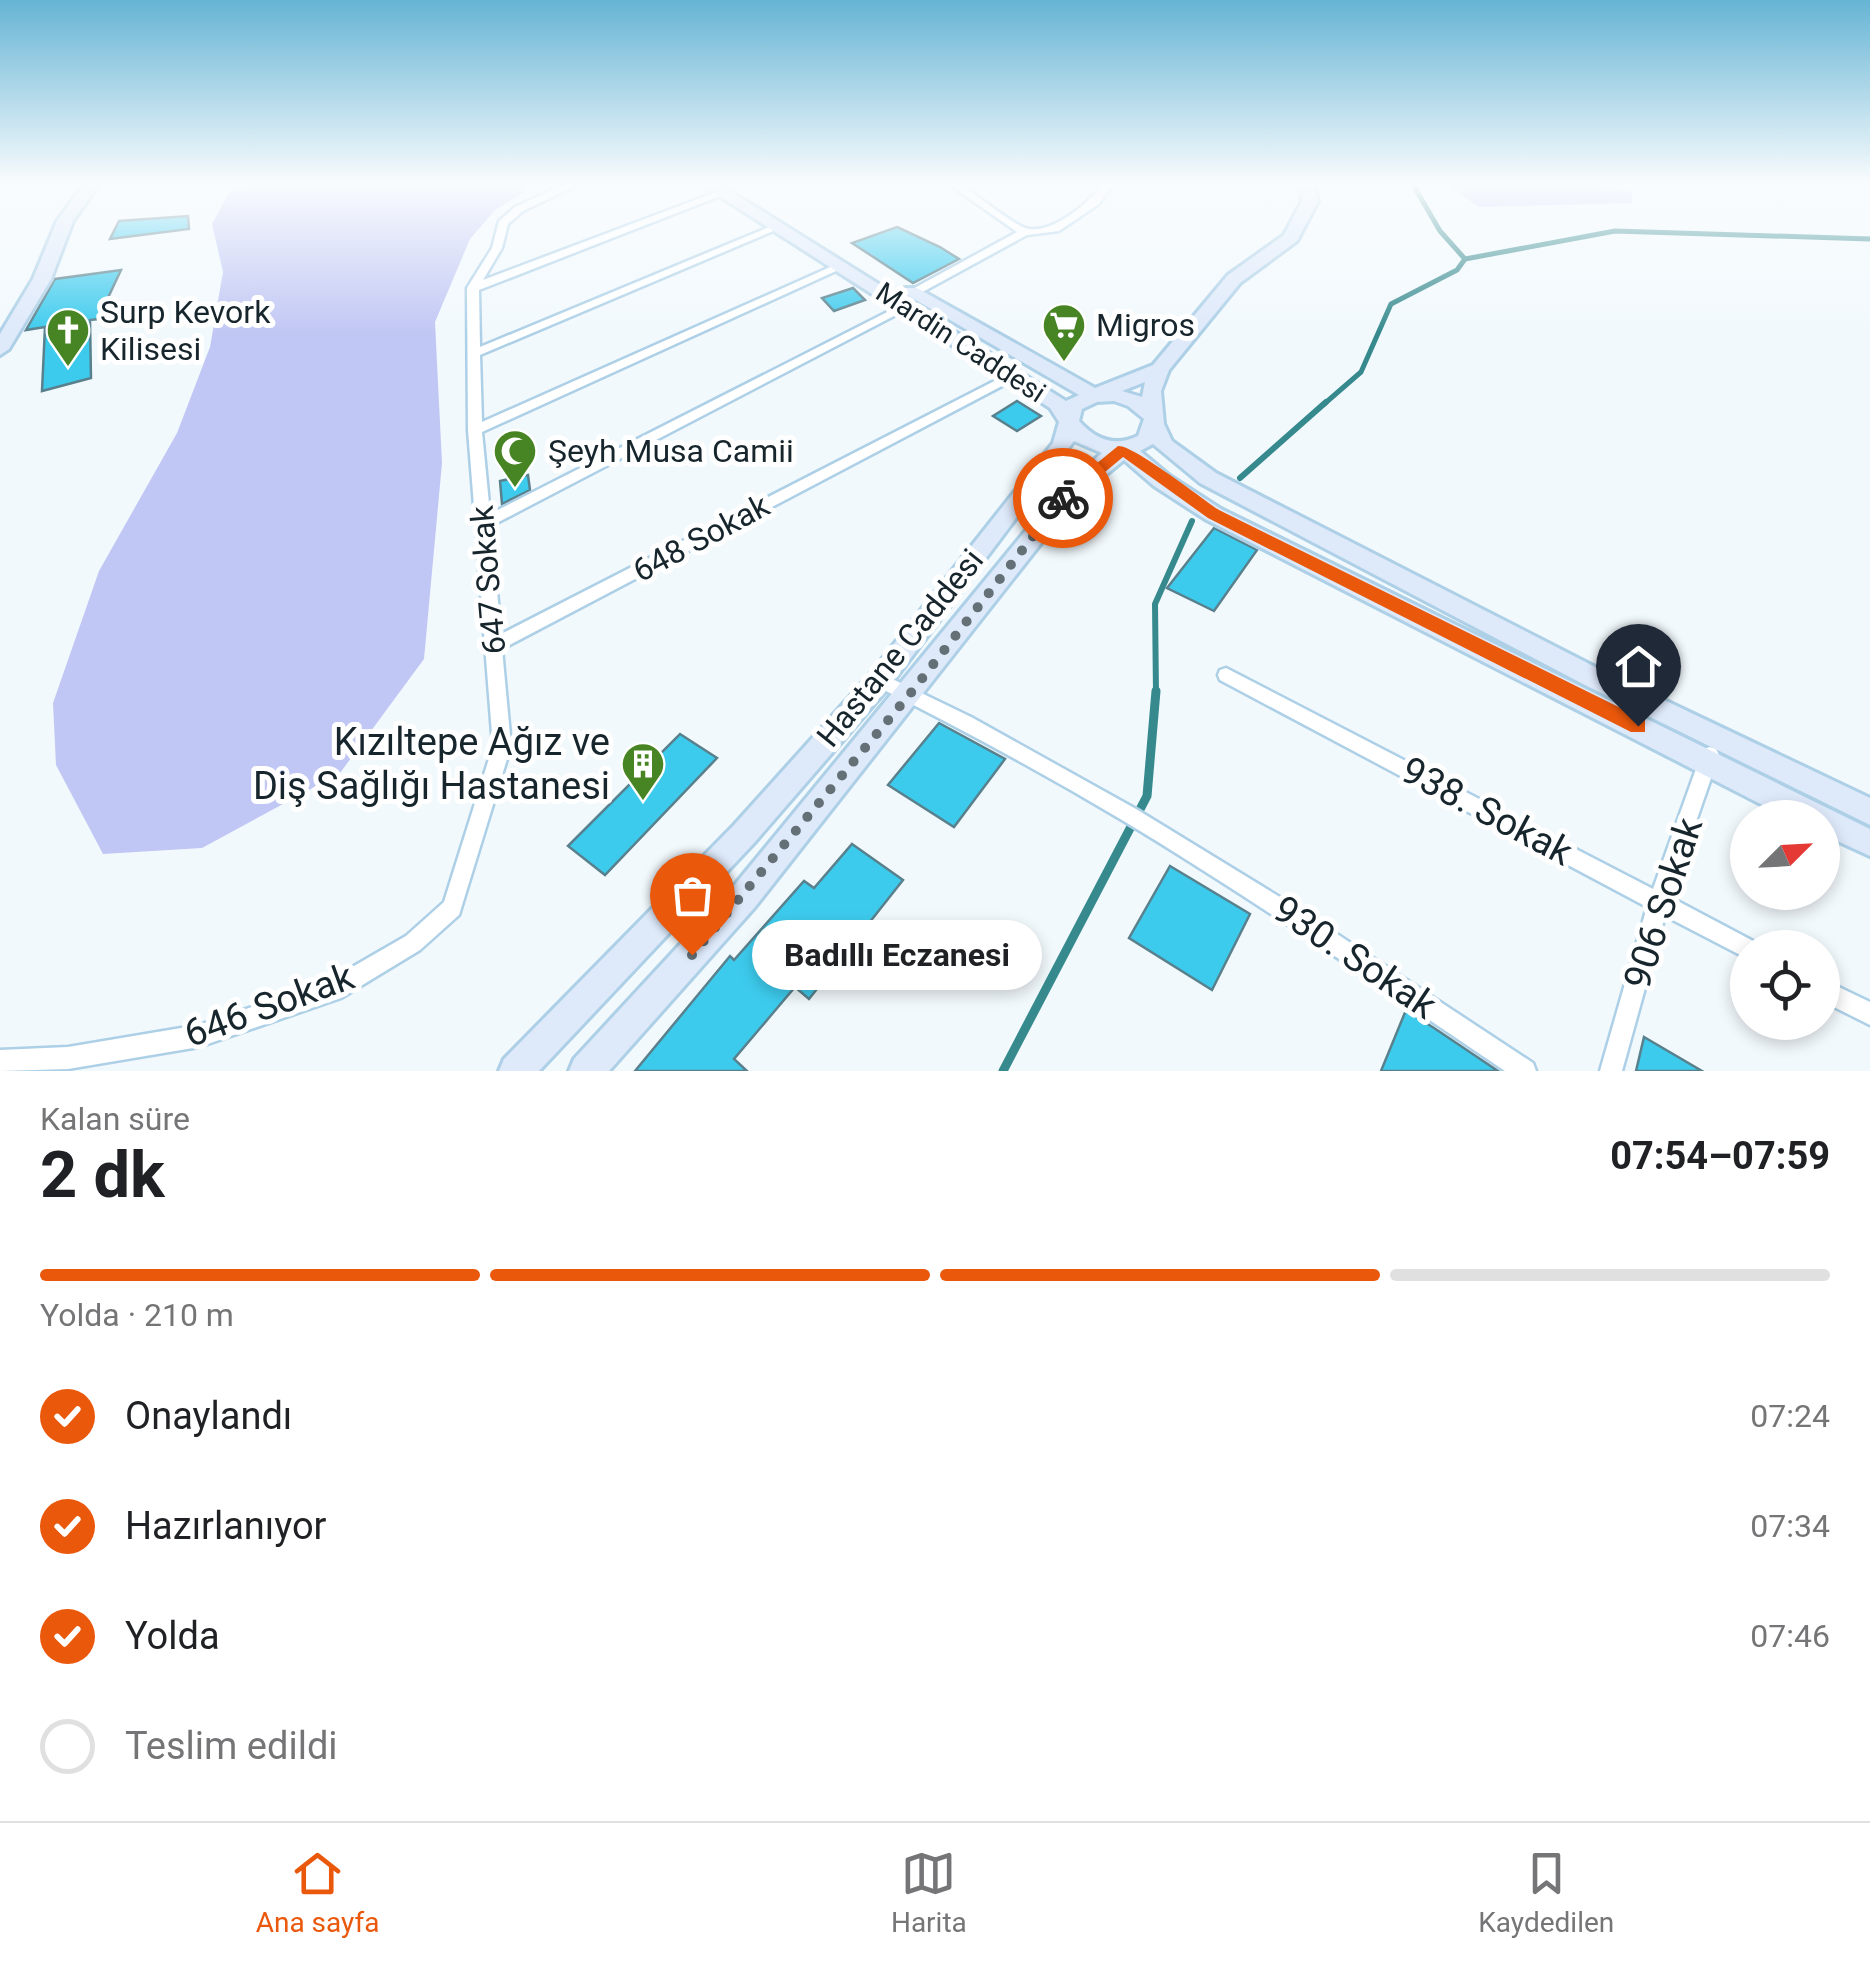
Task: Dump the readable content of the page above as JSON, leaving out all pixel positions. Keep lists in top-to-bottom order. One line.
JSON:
{"streets":{"main road":["Mardin Caddesi","Hastane Caddesi"],"street":["648 Sokak","647 Sokak","938. Sokak","906 Sokak","930. Sokak","646 Sokak"]},"crossings":[["Mardin Caddesi","648 Sokak"],["Mardin Caddesi","Hastane Caddesi"],["Mardin Caddesi","906 Sokak"],["648 Sokak","647 Sokak"],["647 Sokak","646 Sokak"],["Hastane Caddesi","930. Sokak"],["938. Sokak","906 Sokak"]],"places":{"supermarket":["Migros"],"church":["Surp Kevork Kilisesi"],"mosque":["Şeyh Musa Camii"],"building":["Kızıltepe Ağız ve Diş Sağlığı Hastanesi"],"other":["Badıllı Eczanesi"]},"north":"top right","page":{"bubble":"Badıllı Eczanesi","heading":["2 dk","Kalan süre","07:54–07:59"],"bar":"Yolda · 210 m","list":[["Onaylandı","07:24"],["Hazırlanıyor","07:34"],["Yolda","07:46"],"Teslim edildi"],"tabs":["Ana sayfa","Harita","Kaydedilen"]}}
